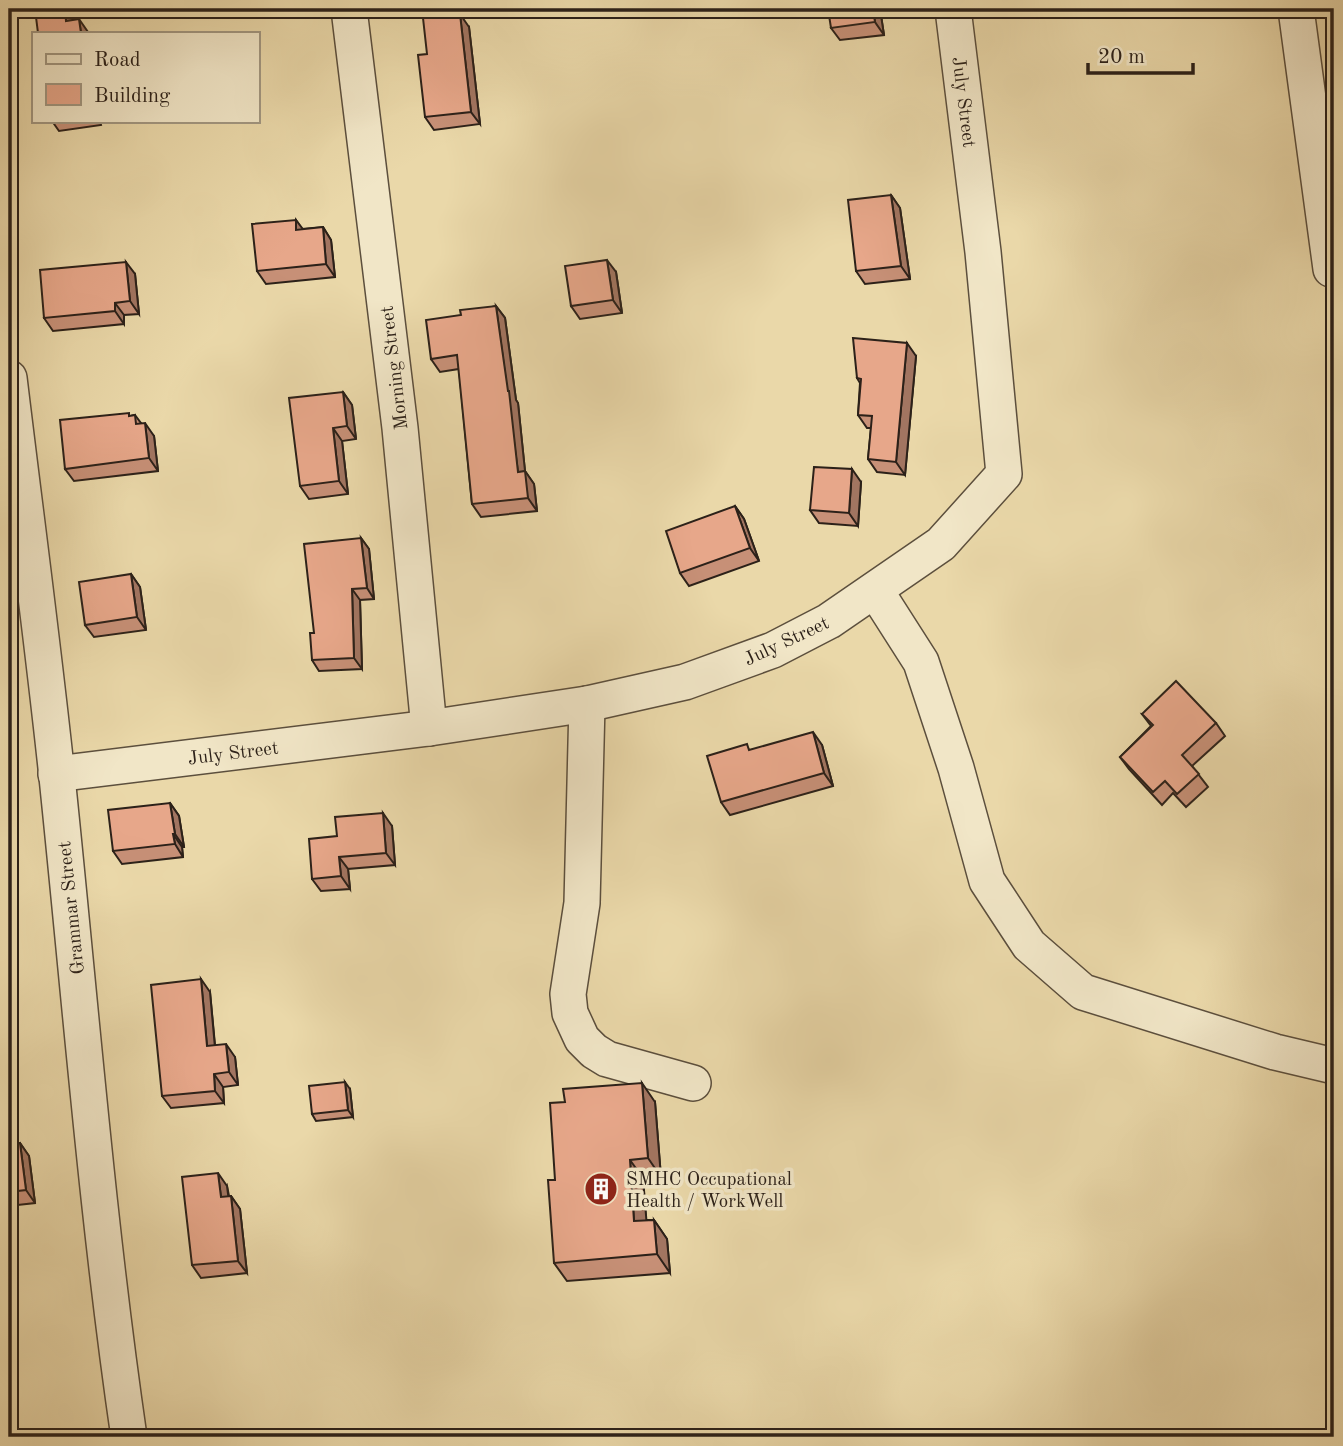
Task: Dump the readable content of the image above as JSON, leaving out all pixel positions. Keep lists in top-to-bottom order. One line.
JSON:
{"streets":{"street":["July Street","Morning Street","Grammar Street"]},"crossings":[["July Street","Morning Street"],["July Street","Grammar Street"]],"places":{"building":["SMHC Occupational Health / WorkWell"]},"legend":["Road","Building"],"scale_bar":"20 m"}
